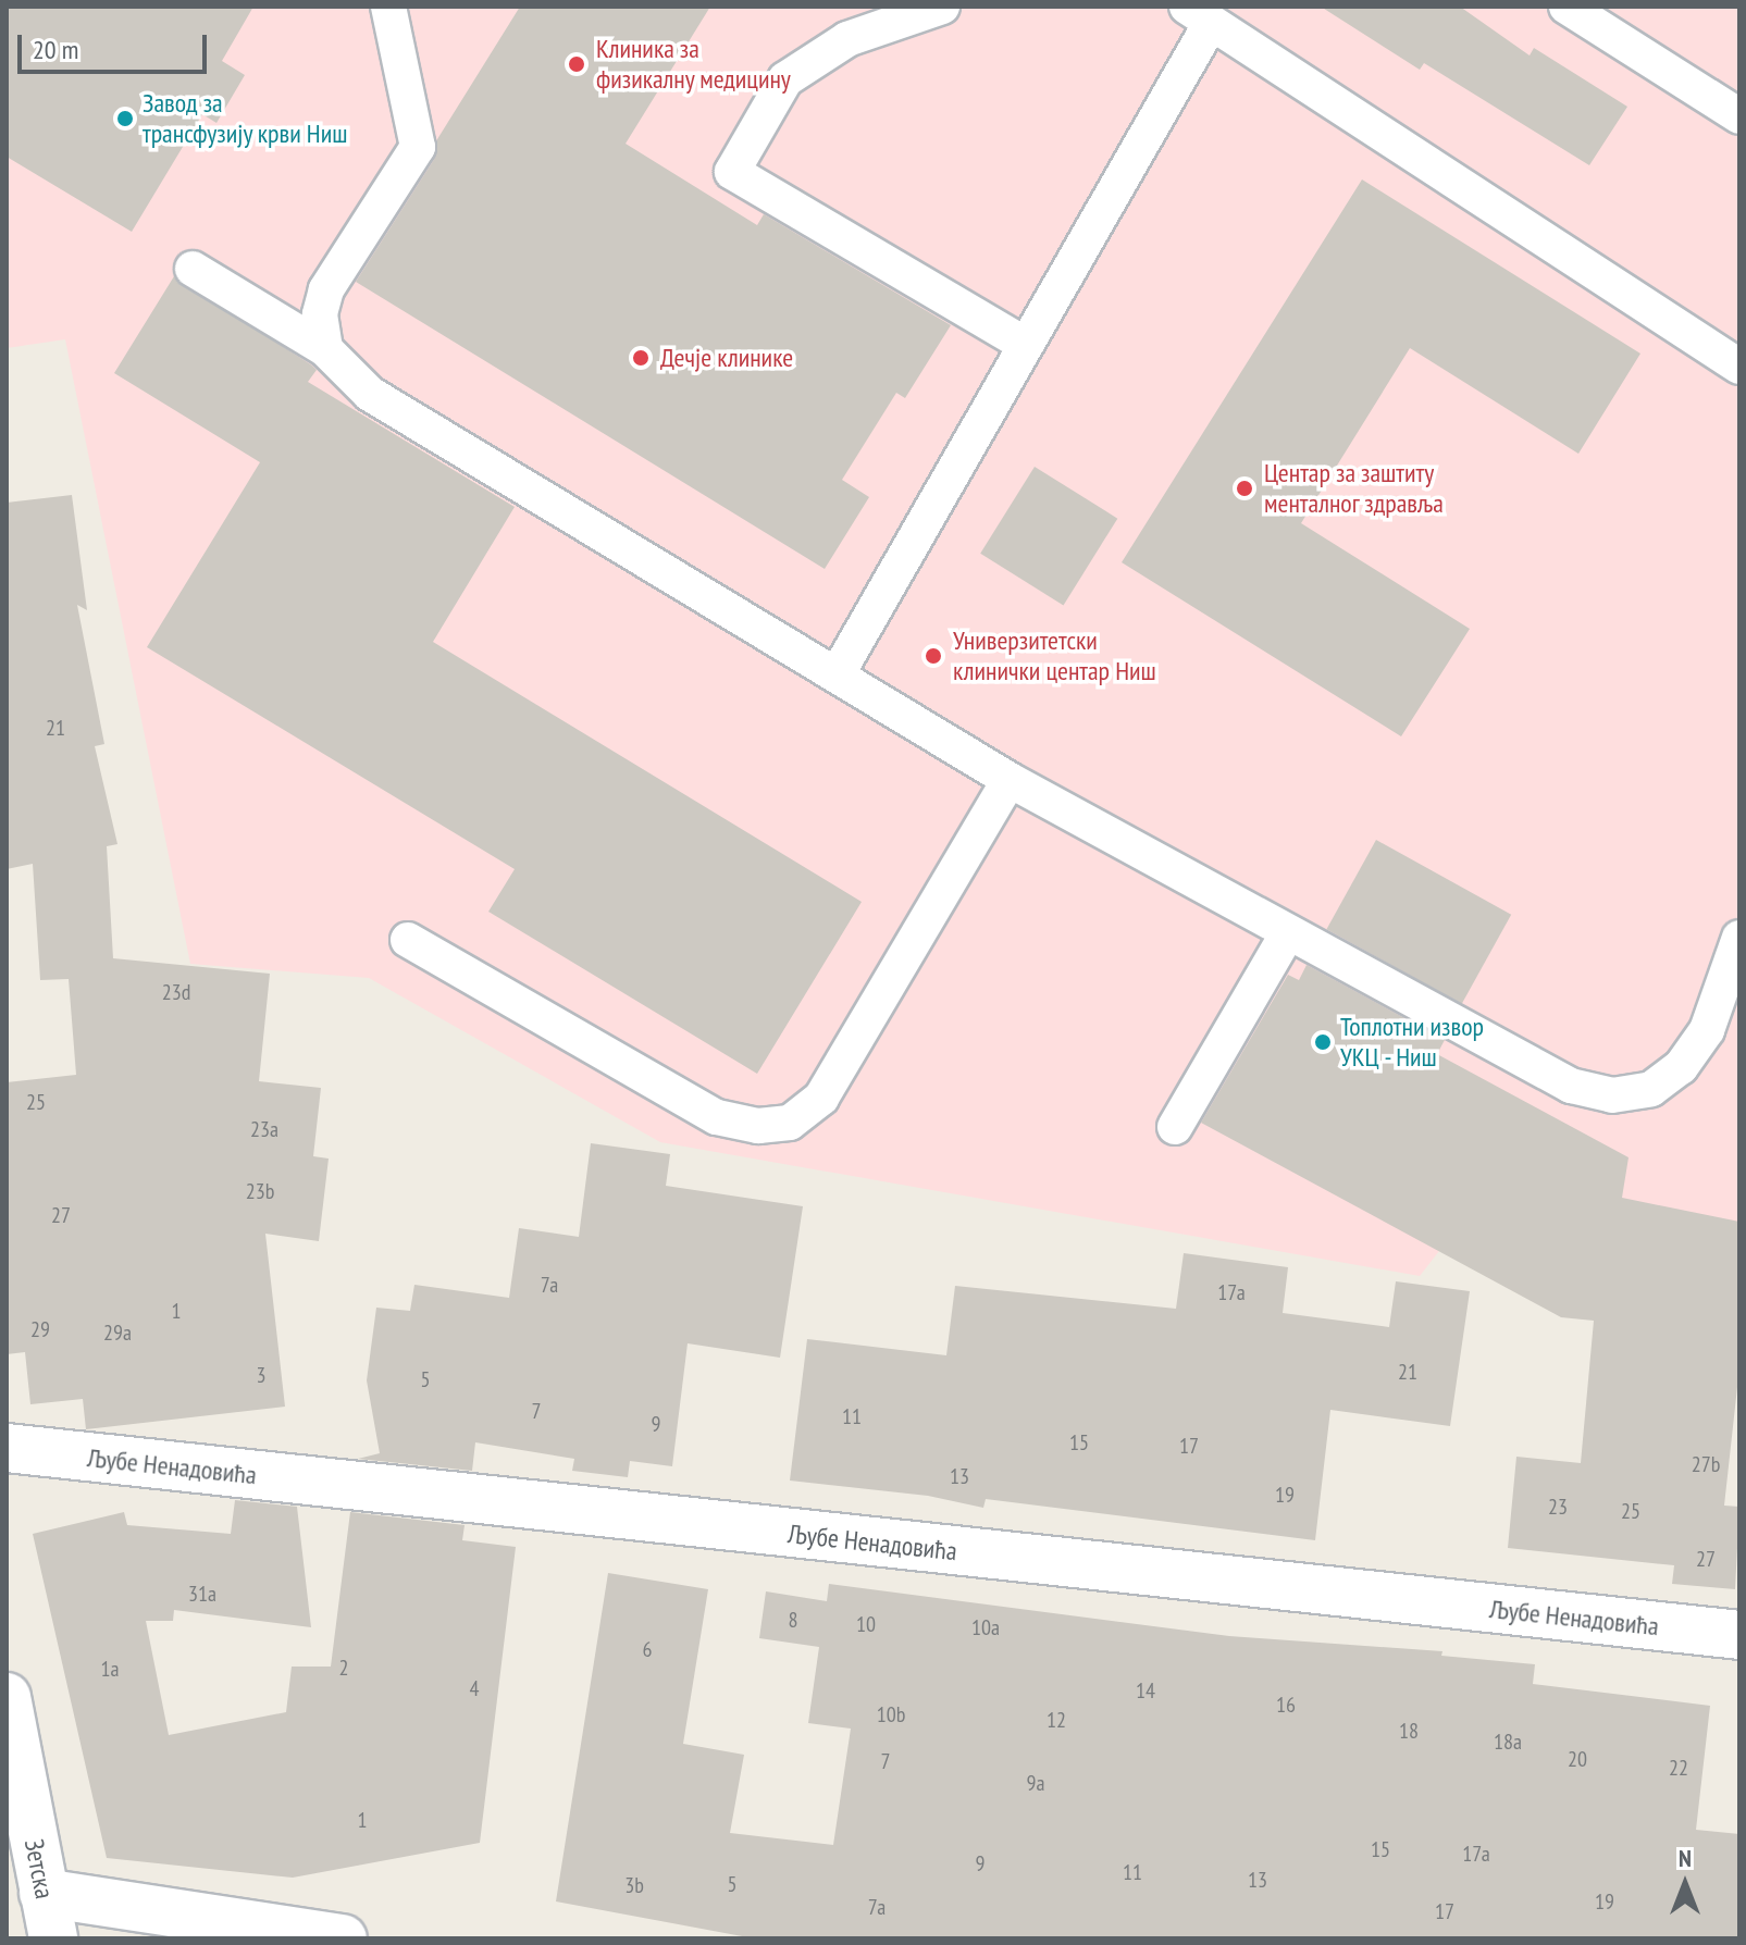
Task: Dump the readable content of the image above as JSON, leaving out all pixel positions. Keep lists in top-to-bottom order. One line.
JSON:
{"streets":{"street":["Љубе Ненадовића","Зетска"]},"places":["Клиника за физикалну медицину","Завод за трансфузију крви Ниш","Дечје клинике","Центар за заштиту менталног здравља","Универзитетски клинички центар Ниш","Топлотни извор УКЦ - Ниш"],"house_numbers":["21","23d","25","23a","23b","27","7a","17a","1","29","29a","21","3","5","7","11","9","15","17","27b","13","19","23","25","27","31a","8","10","10a","6","2","1a","4","14","16","10b","12","18","18a","20","7","22","9a","1","15","17a","9","11","13","5","3b","19","7a","17"],"scale_bar":"20 m","north":"top"}
